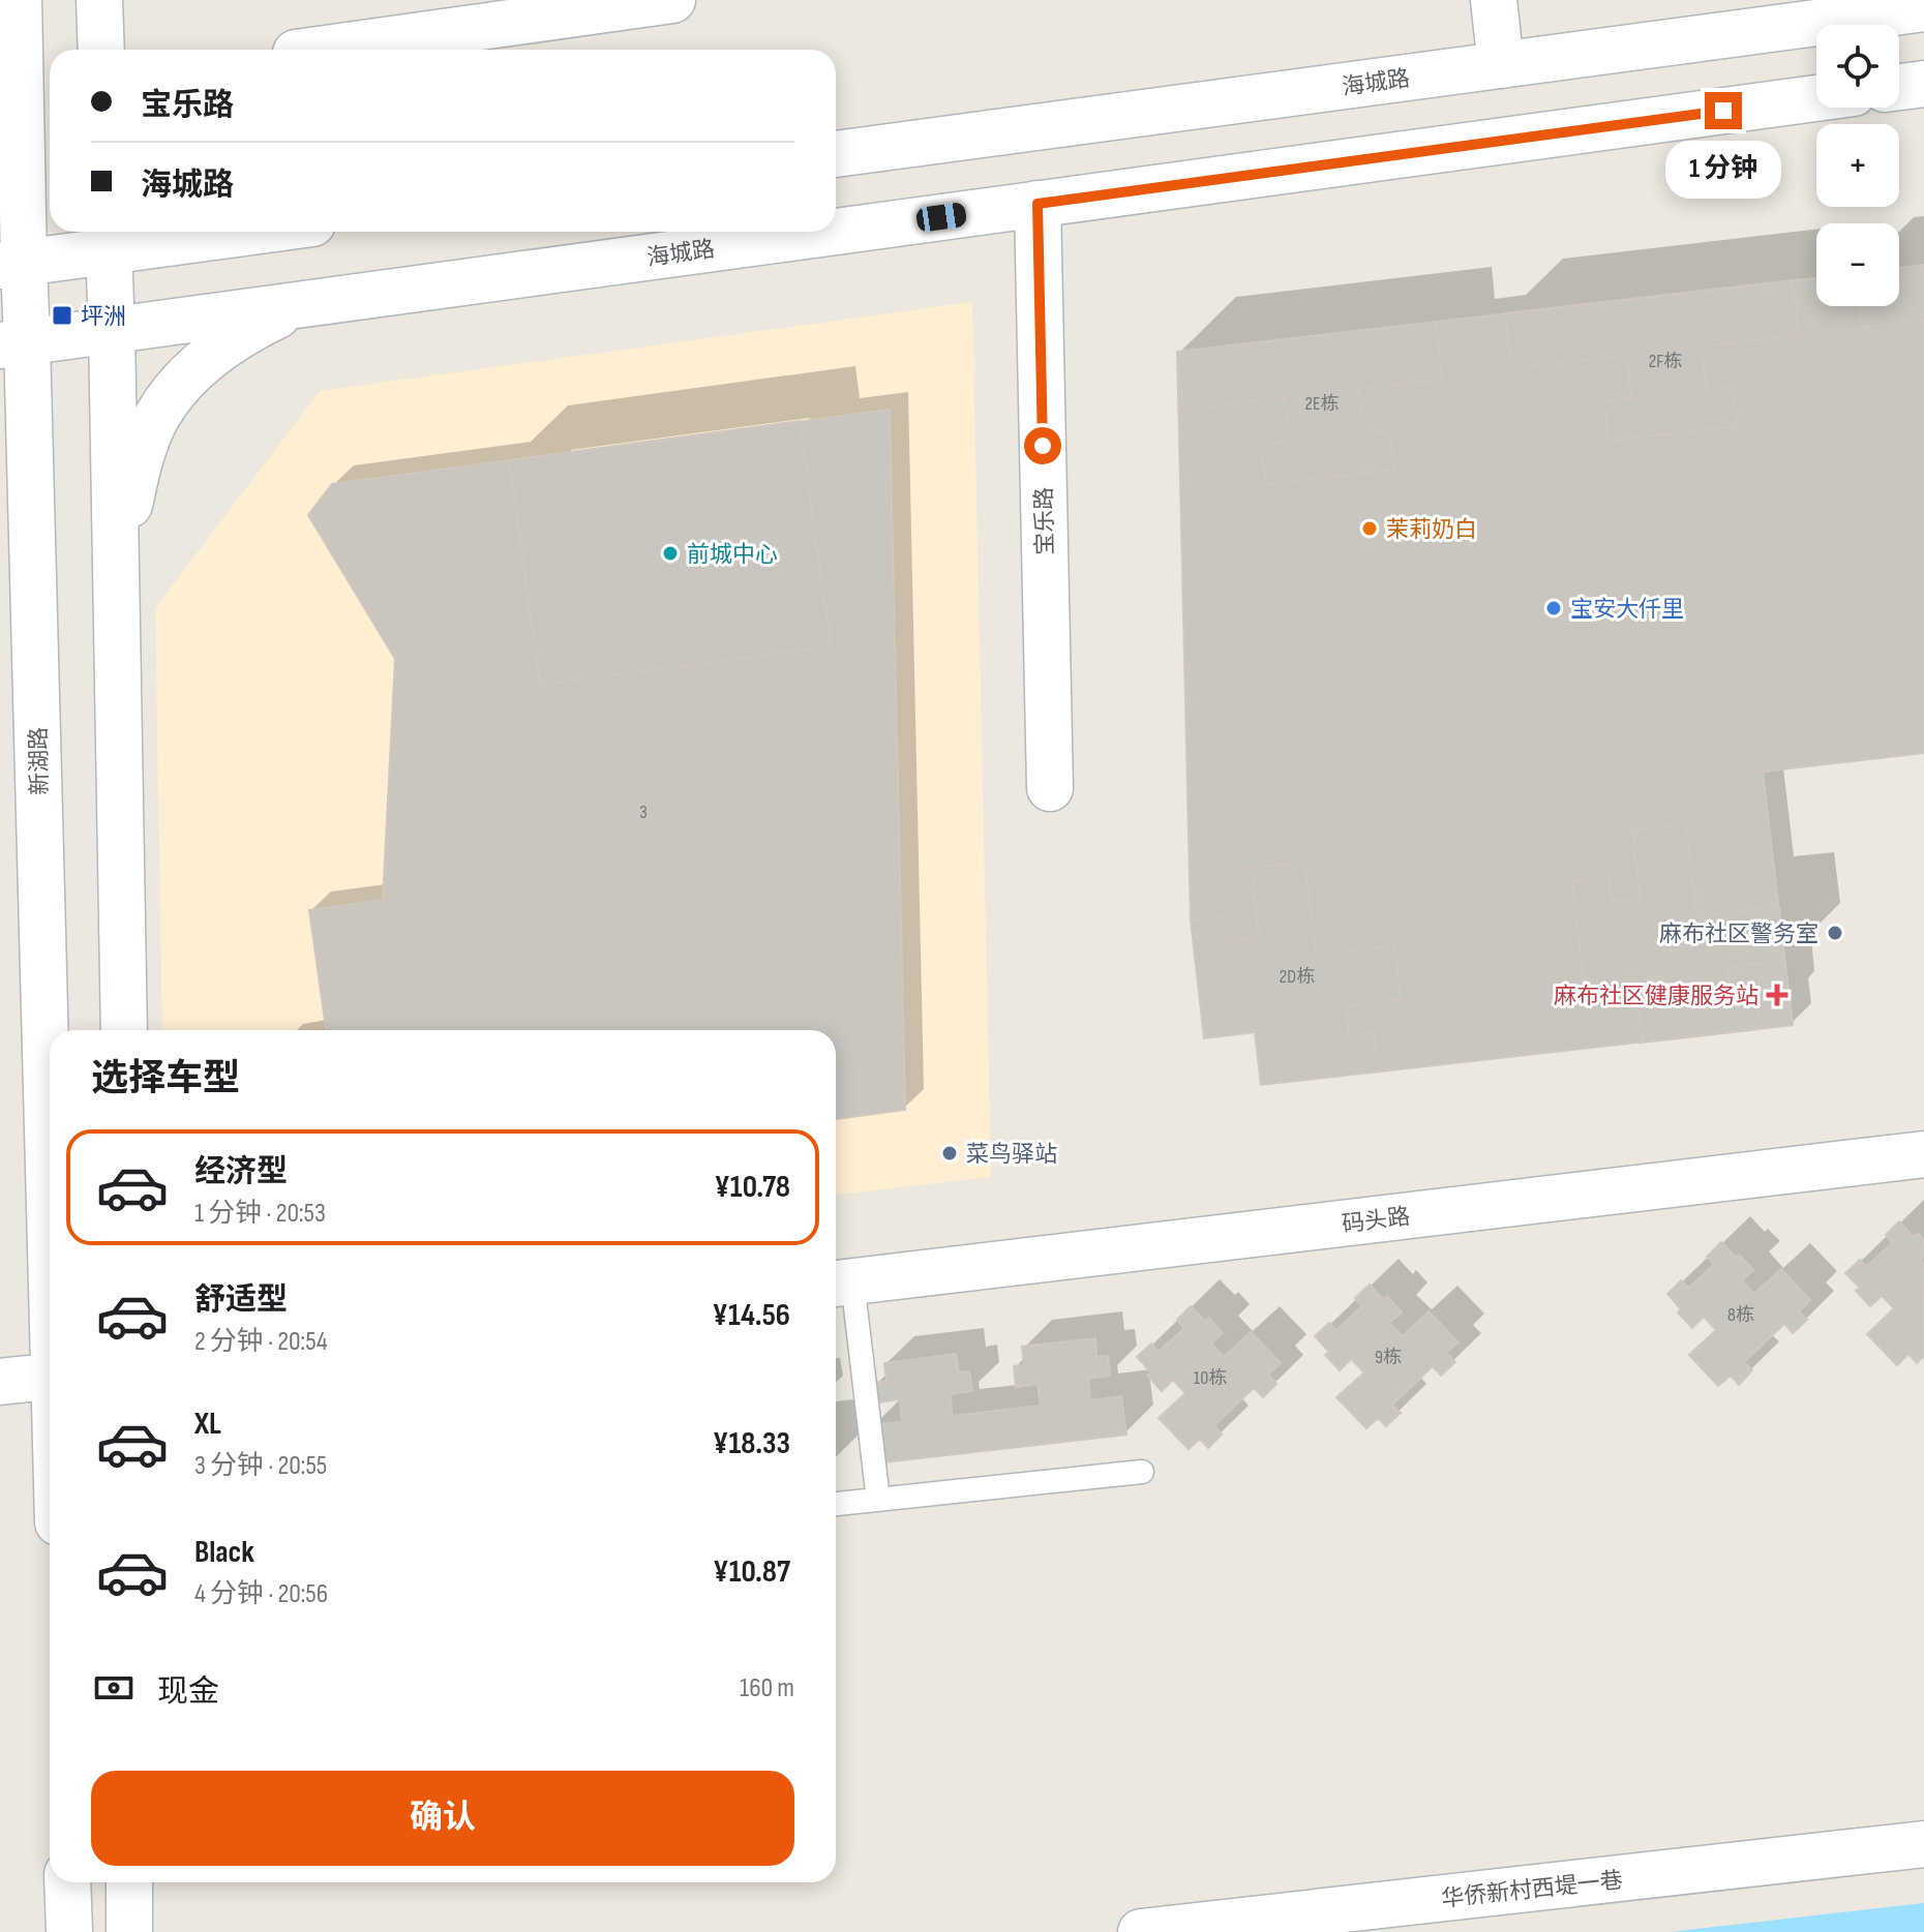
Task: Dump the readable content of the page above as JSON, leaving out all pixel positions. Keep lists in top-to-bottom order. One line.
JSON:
{"streets":{"main road":["海城路","宝乐路","新湖路","码头路","华侨新村西堤一巷"]},"crossings":[["海城路","宝乐路"],["海城路","新湖路"]],"places":{"transit":["坪洲"],"other":["茉莉奶白","前城中心","宝安大仟里","麻布社区警务室","菜鸟驿站"],"health":["麻布社区健康服务站"]},"house_numbers":["2F栋","2E栋","3","2D栋","8栋","9栋","10栋"],"page":{"map_buttons":["+","−"],"banner":["宝乐路","海城路"],"bubble":"1 分钟","heading":"选择车型","list":[{"name":"经济型","note":"1 分钟 · 20:53","value":"¥10.78"},{"name":"舒适型","note":"2 分钟 · 20:54","value":"¥14.56"},{"name":"XL","note":"3 分钟 · 20:55","value":"¥18.33"},{"name":"Black","note":"4 分钟 · 20:56","value":"¥10.87"}],"pay":["现金","160 m"],"buttons":"确认"}}
